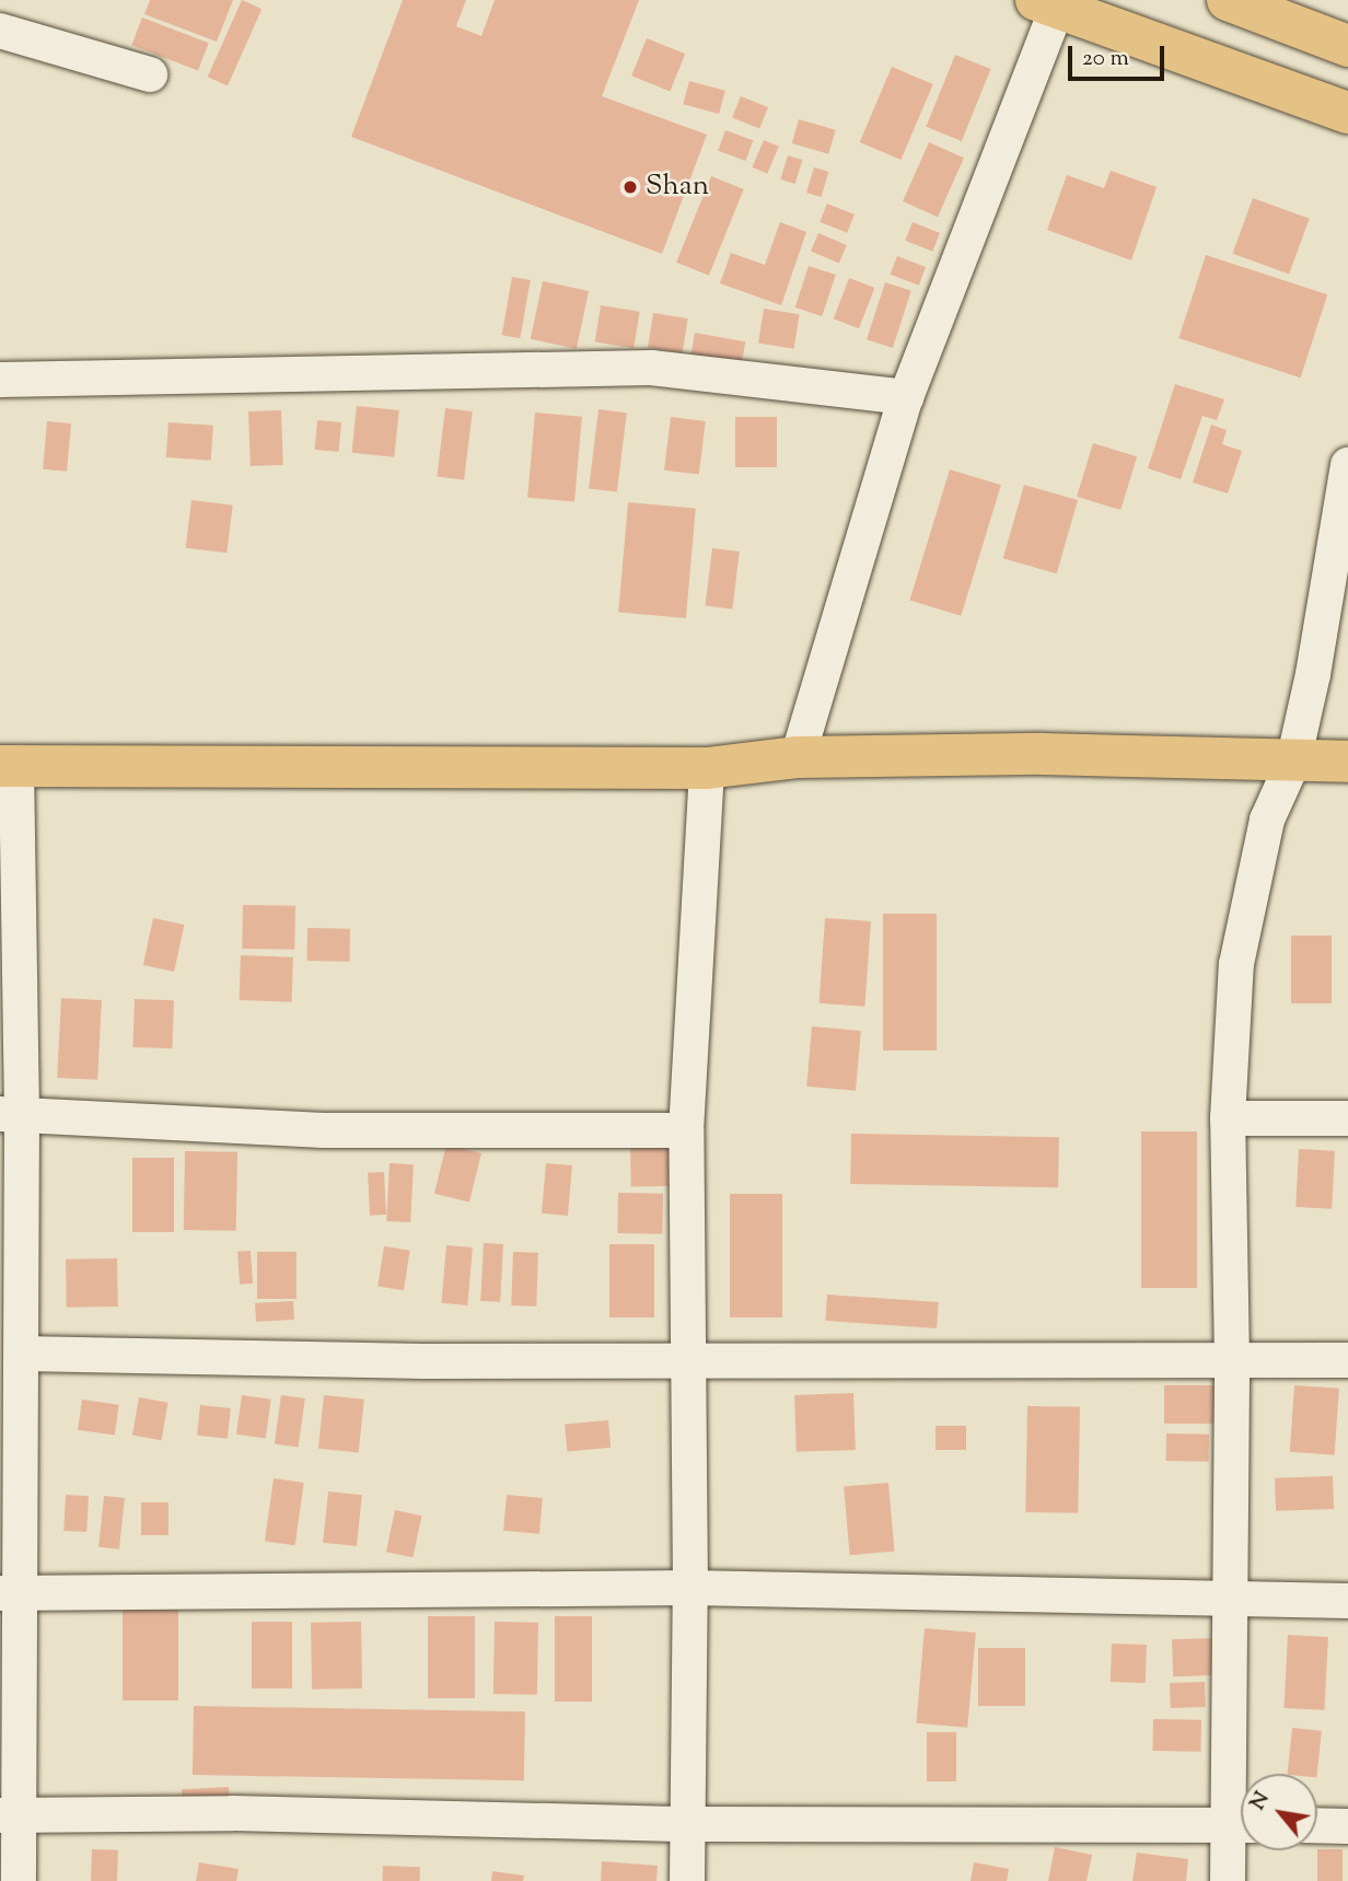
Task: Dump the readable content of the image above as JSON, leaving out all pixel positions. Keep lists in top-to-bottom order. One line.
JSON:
{"places":["Shan"],"scale_bar":"20 m","north":"top left"}
